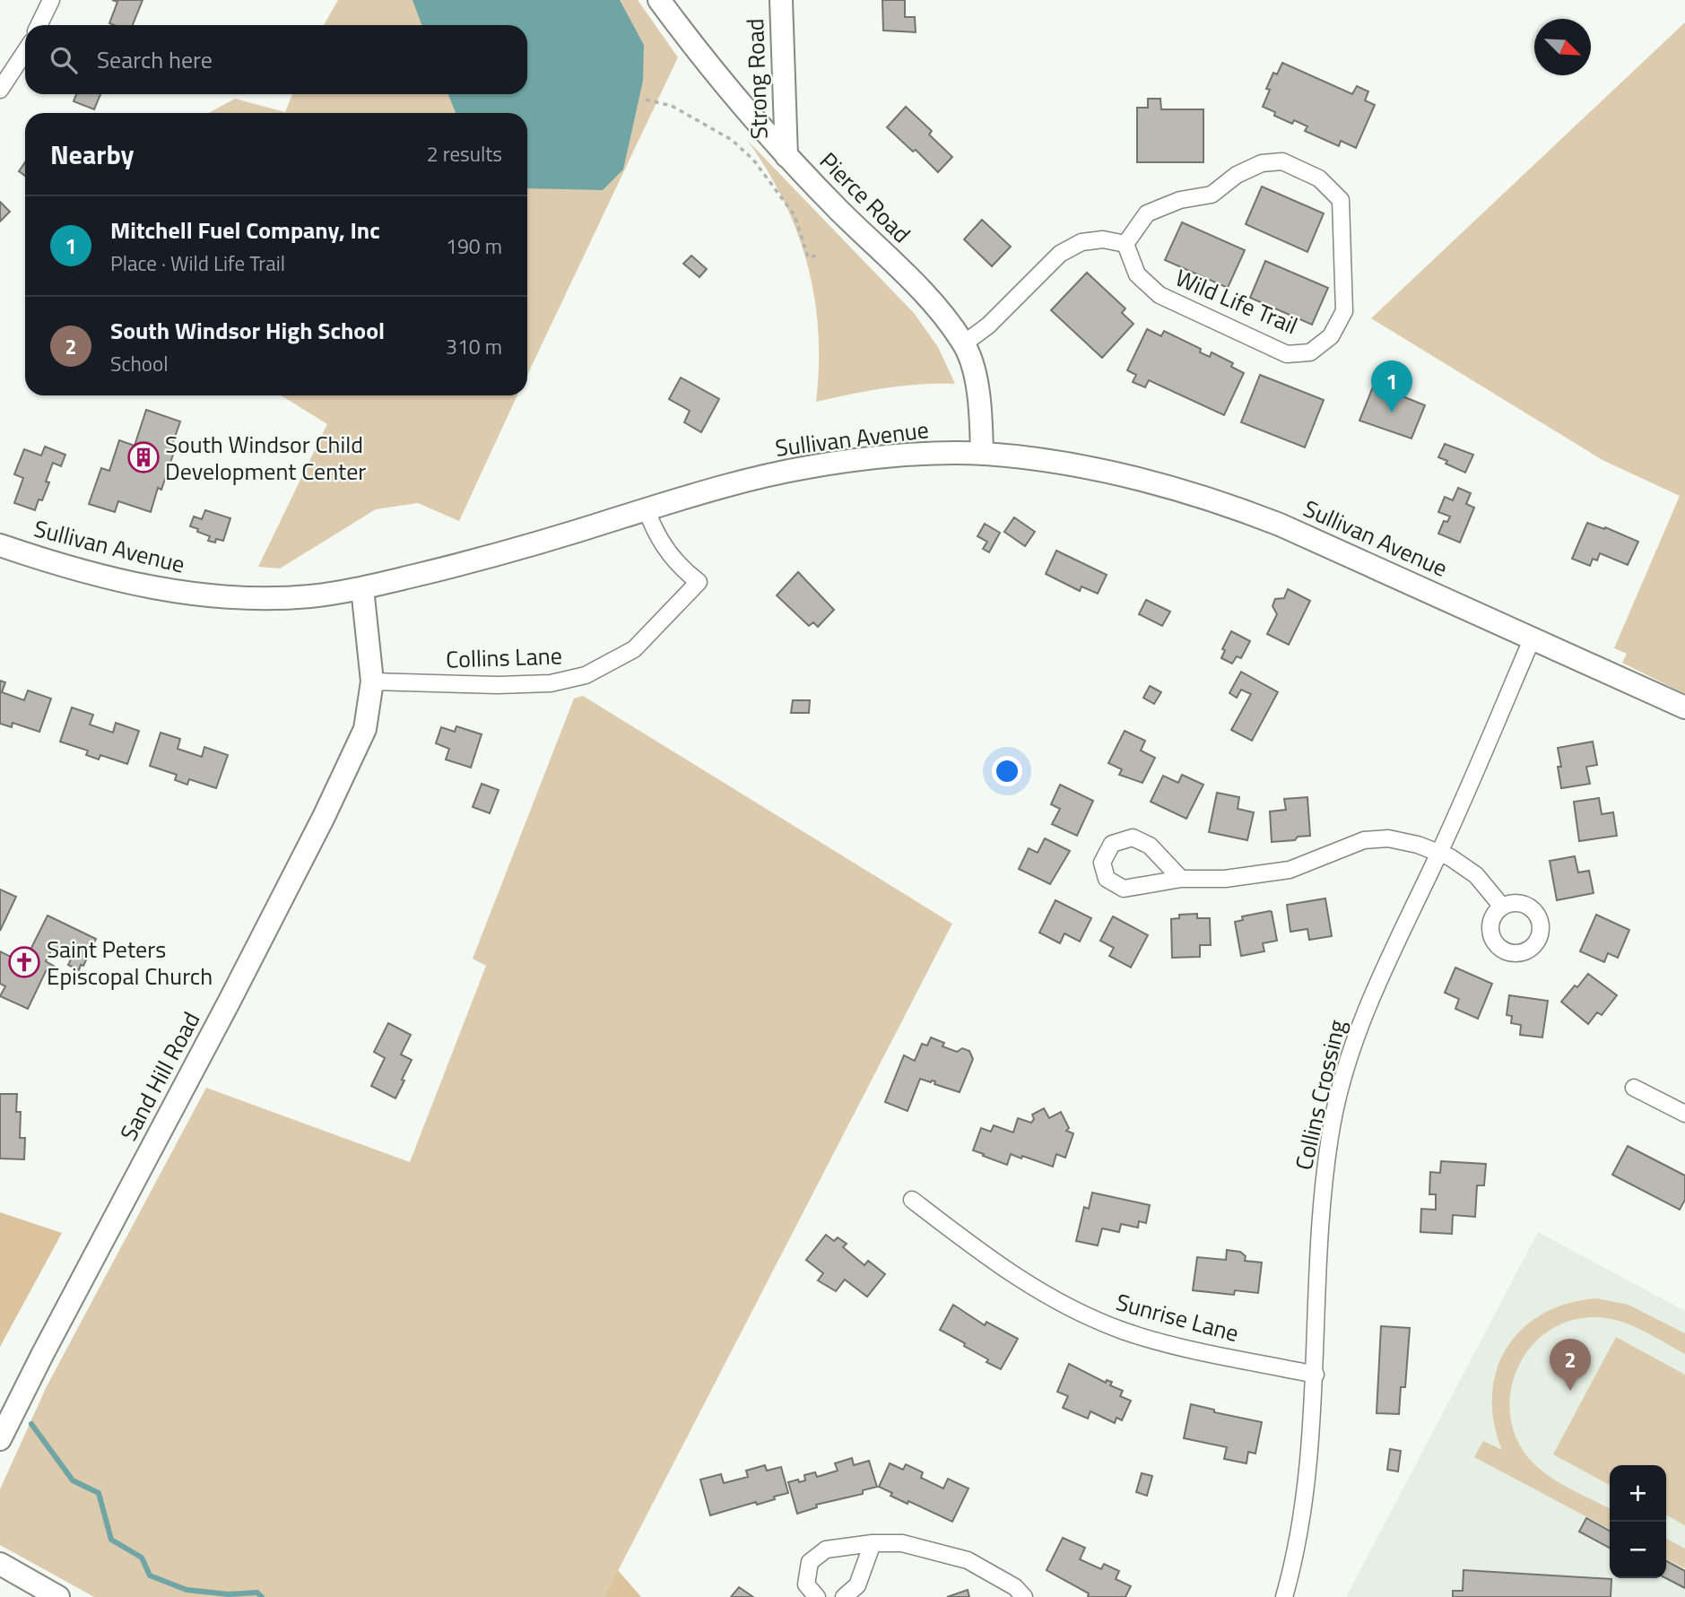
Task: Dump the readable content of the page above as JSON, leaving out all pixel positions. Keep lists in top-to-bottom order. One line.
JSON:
{"streets":{"main road":["Strong Road","Pierce Road","Sullivan Avenue","Sand Hill Road"],"street":["Wild Life Trail","Collins Lane","Collins Crossing","Sunrise Lane"]},"crossings":[["Strong Road","Pierce Road"],["Pierce Road","Sullivan Avenue"],["Sullivan Avenue","Collins Lane"],["Sullivan Avenue","Sand Hill Road"],["Sullivan Avenue","Collins Crossing"],["Collins Lane","Sand Hill Road"],["Collins Crossing","Sunrise Lane"]],"places":{"building":["South Windsor Child Development Center"],"church":["Saint Peters Episcopal Church"]},"north":"bottom right","page":{"search":"Search here","heading":["Nearby","2 results"],"list":[{"mark":"1","name":"Mitchell Fuel Company, Inc","note":"Place · Wild Life Trail","value":"190 m"},{"mark":"2","name":"South Windsor High School","note":"School","value":"310 m"}],"pins":["1","2"],"map_buttons":["+","−"]}}
